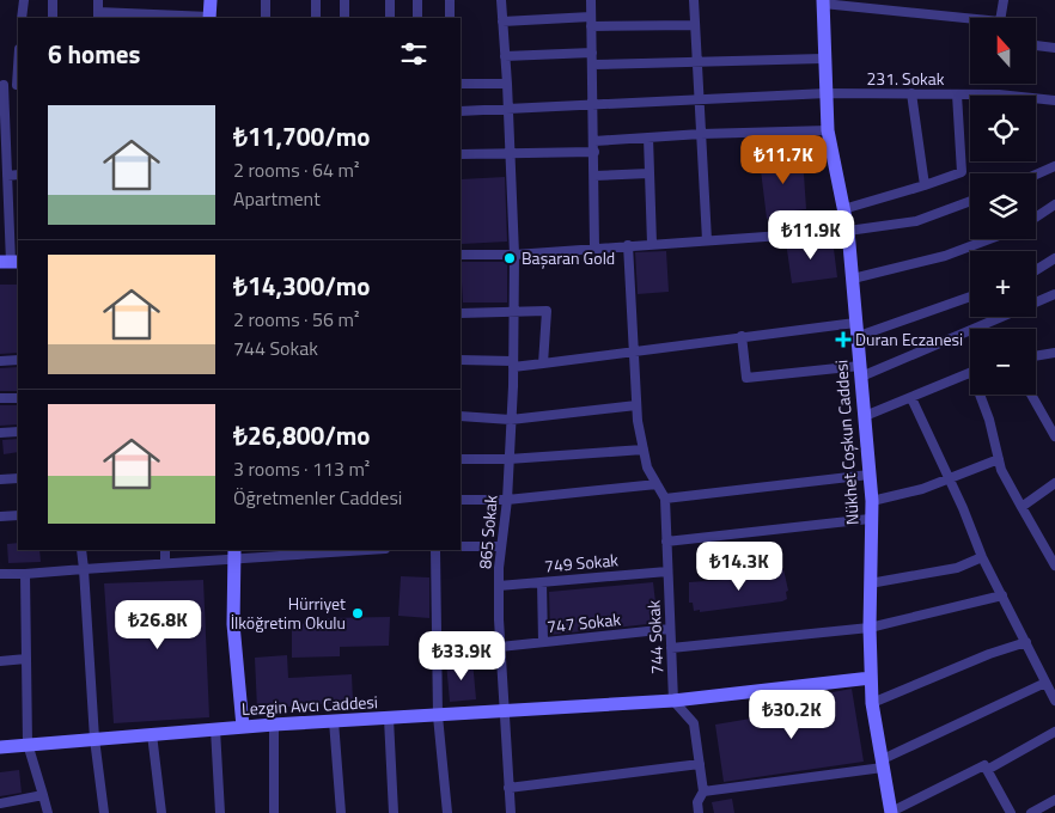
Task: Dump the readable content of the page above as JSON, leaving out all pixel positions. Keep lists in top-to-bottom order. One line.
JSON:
{"streets":{"street":["231. Sokak","Nükhet Coşkun Caddesi","865 Sokak","749 Sokak","747 Sokak","744 Sokak","Lezgin Avcı Caddesi"]},"crossings":[["231. Sokak","Nükhet Coşkun Caddesi"],["231. Sokak","865 Sokak"],["Nükhet Coşkun Caddesi","Lezgin Avcı Caddesi"],["865 Sokak","749 Sokak"],["865 Sokak","747 Sokak"],["865 Sokak","Lezgin Avcı Caddesi"],["749 Sokak","744 Sokak"],["747 Sokak","744 Sokak"],["744 Sokak","Lezgin Avcı Caddesi"]],"places":{"other":["Başaran Gold","Hürriyet İlköğretim Okulu"],"health":["Duran Eczanesi"]},"north":"top","page":{"map_buttons":["+","−"],"heading":"6 homes","list":[{"name":"₺11,700/mo","note":"2 rooms · 64 m² · Apartment"},{"name":"₺14,300/mo","note":"2 rooms · 56 m² · 744 Sokak"},{"name":"₺26,800/mo","note":"3 rooms · 113 m² · Öğretmenler Caddesi"}],"price":["₺11.7K","₺11.9K","₺14.3K","₺26.8K","₺33.9K","₺30.2K"]}}
